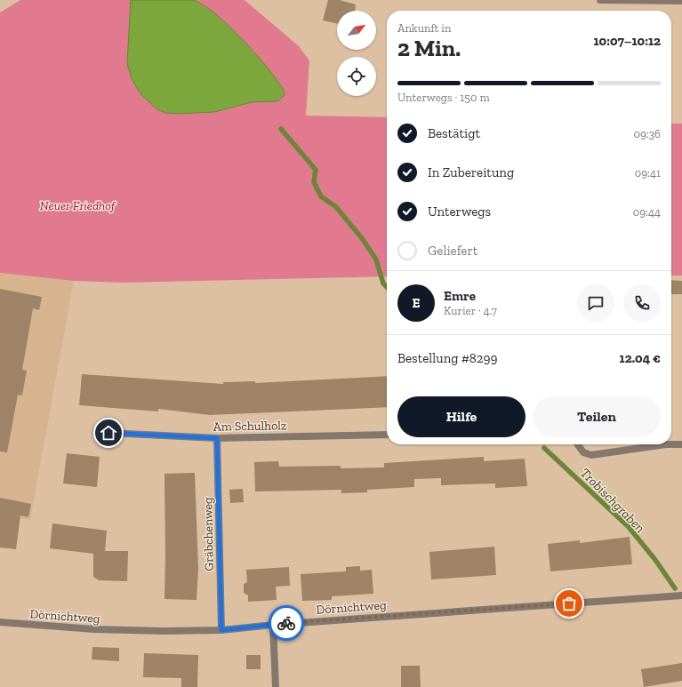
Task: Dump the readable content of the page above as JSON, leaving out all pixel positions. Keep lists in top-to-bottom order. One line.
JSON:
{"streets":{"street":["Am Schulholz","Gräbchenweg","Dörnichtweg"]},"crossings":[["Am Schulholz","Gräbchenweg"],["Gräbchenweg","Dörnichtweg"]],"water":["Trobischgraben"],"parks":["Neuer Friedhof"],"north":"top right","page":{"heading":["2 Min.","Ankunft in","10:07–10:12"],"panel":["Emre","Kurier · 4.7","Bestellung #8299","12.04 €"],"bar":"Unterwegs · 150 m","list":[["Bestätigt","09:36"],["In Zubereitung","09:41"],["Unterwegs","09:44"],"Geliefert"],"round":"E","buttons":["Hilfe","Teilen"]}}
